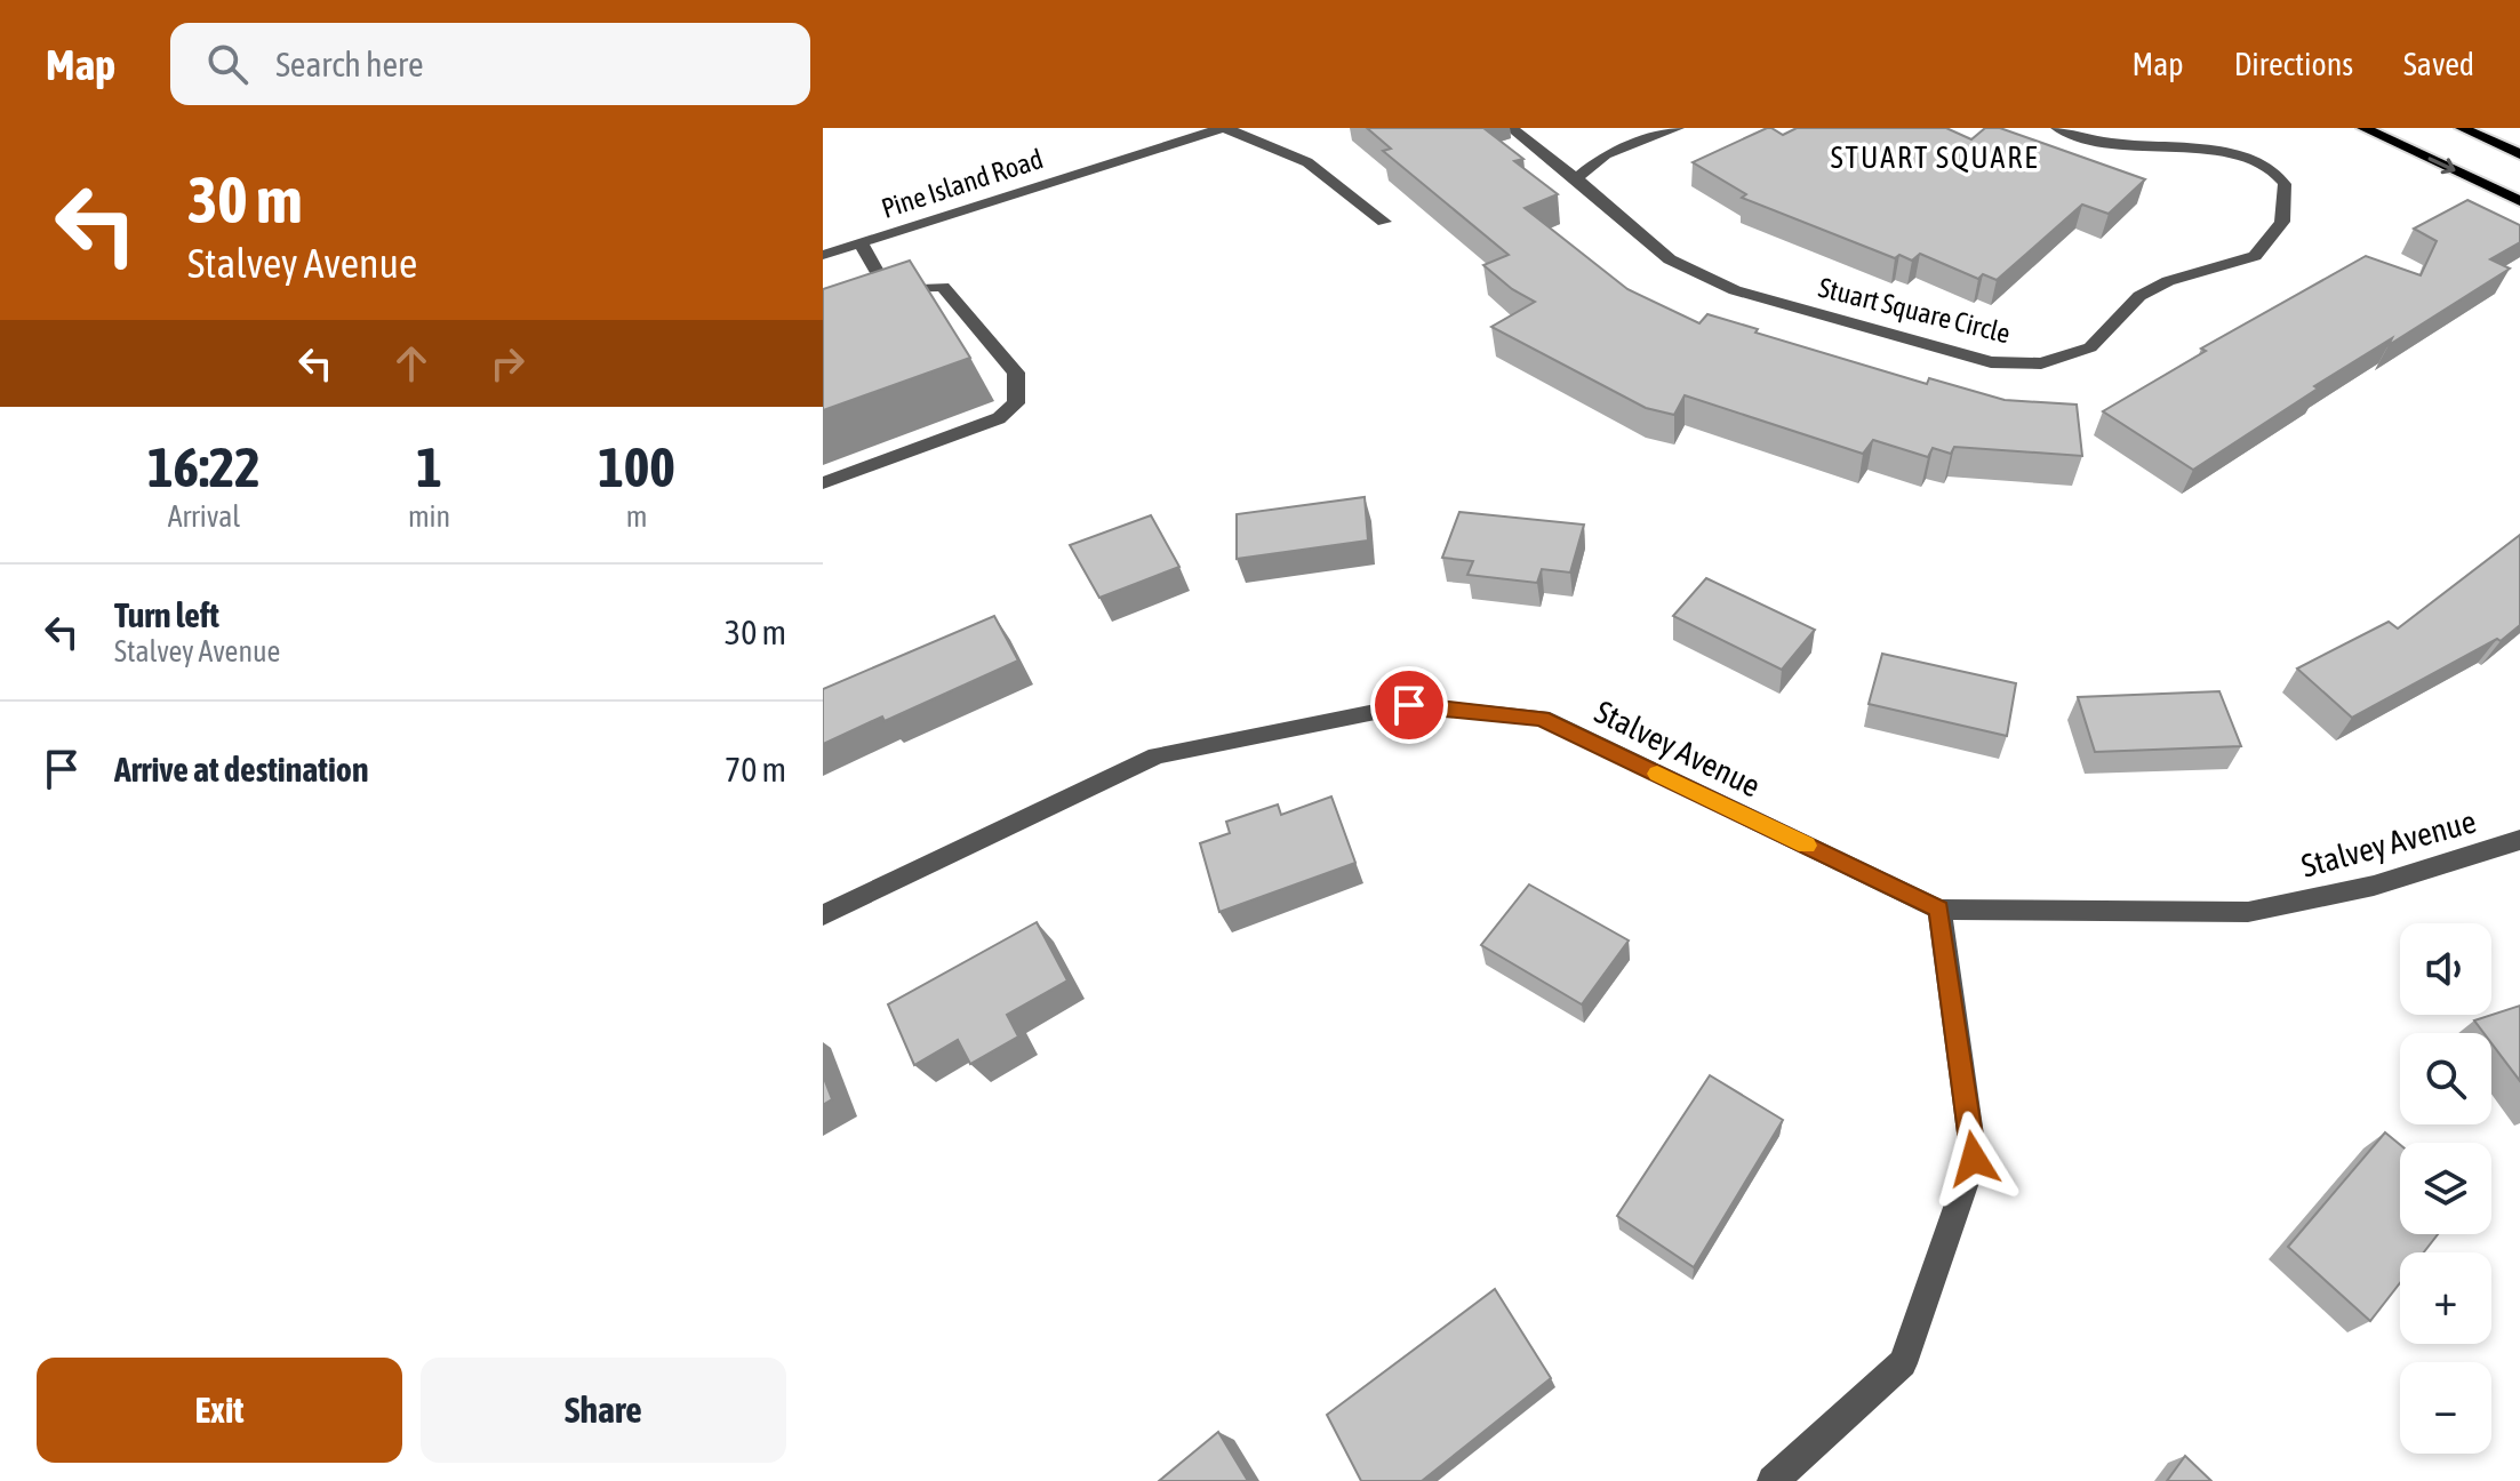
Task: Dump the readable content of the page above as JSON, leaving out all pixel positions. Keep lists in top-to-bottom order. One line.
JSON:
{"streets":{"street":["Pine Island Road","Stuart Square Circle","Stalvey Avenue"]},"districts":["STUART SQUARE"],"page":{"header":"Map","search":"Search here","nav":["Map","Directions","Saved"],"turn":["30 m","Stalvey Avenue"],"eta":["16:22","Arrival","1","min","100","m"],"list":[{"name":"Turn left","note":"Stalvey Avenue","value":"30 m"},{"name":"Arrive at destination","value":"70 m"}],"map_buttons":["+","−"],"buttons":["Exit","Share"]}}
